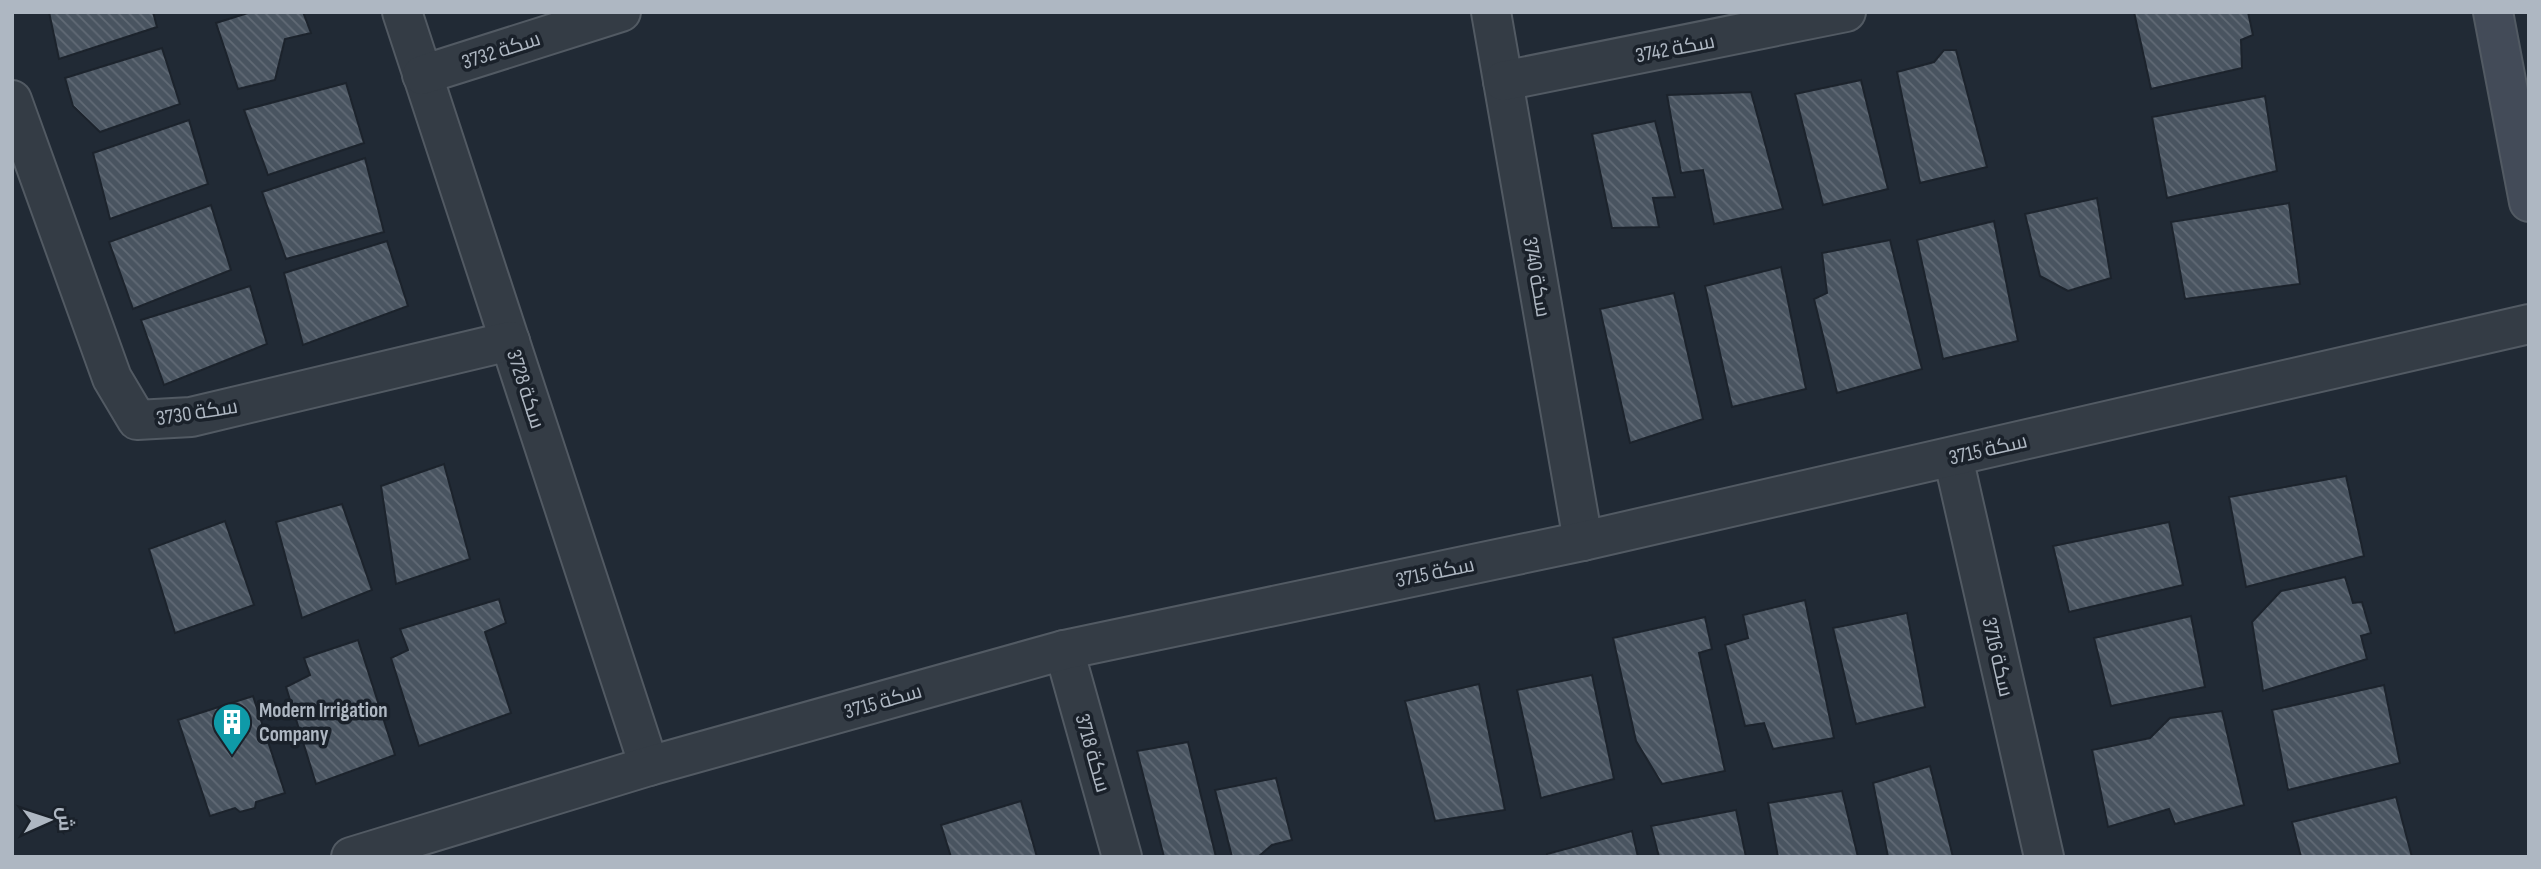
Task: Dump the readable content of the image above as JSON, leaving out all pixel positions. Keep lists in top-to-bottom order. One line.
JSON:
{"streets":{"street":["سكة 3742","سكة 3732","سكة 3740","سكة 3728","سكة 3730","سكة 3715","سكة 3716","سكة 3718"]},"crossings":[["سكة 3742","سكة 3740"],["سكة 3732","سكة 3728"],["سكة 3740","سكة 3715"],["سكة 3728","سكة 3730"],["سكة 3728","سكة 3715"],["سكة 3715","سكة 3716"],["سكة 3715","سكة 3718"]],"places":{"building":["Modern Irrigation Company"]},"north":"right"}
